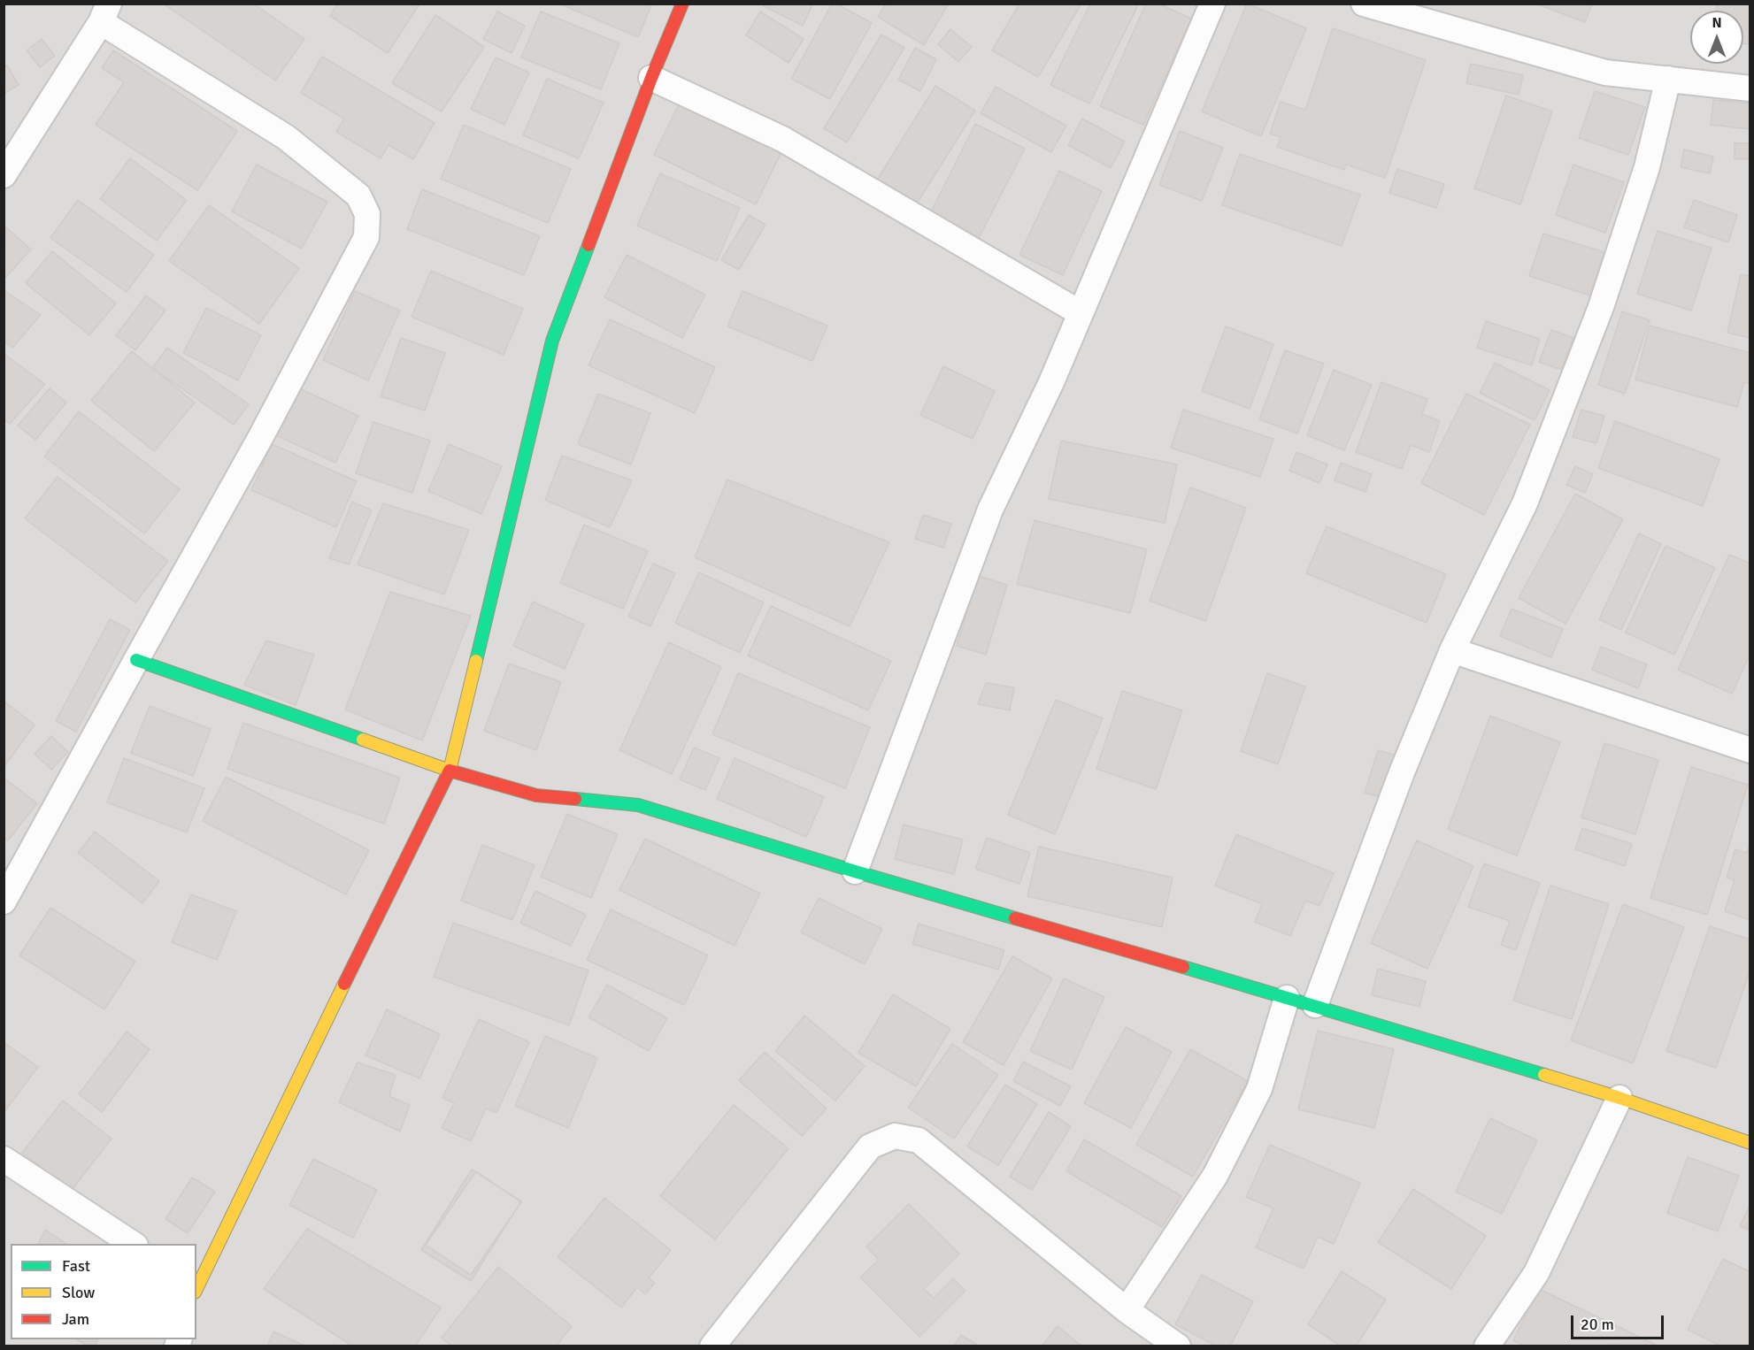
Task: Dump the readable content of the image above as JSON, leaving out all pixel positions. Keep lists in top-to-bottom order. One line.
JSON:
{"legend":["Fast","Slow","Jam"],"scale_bar":"20 m","north":"top"}
